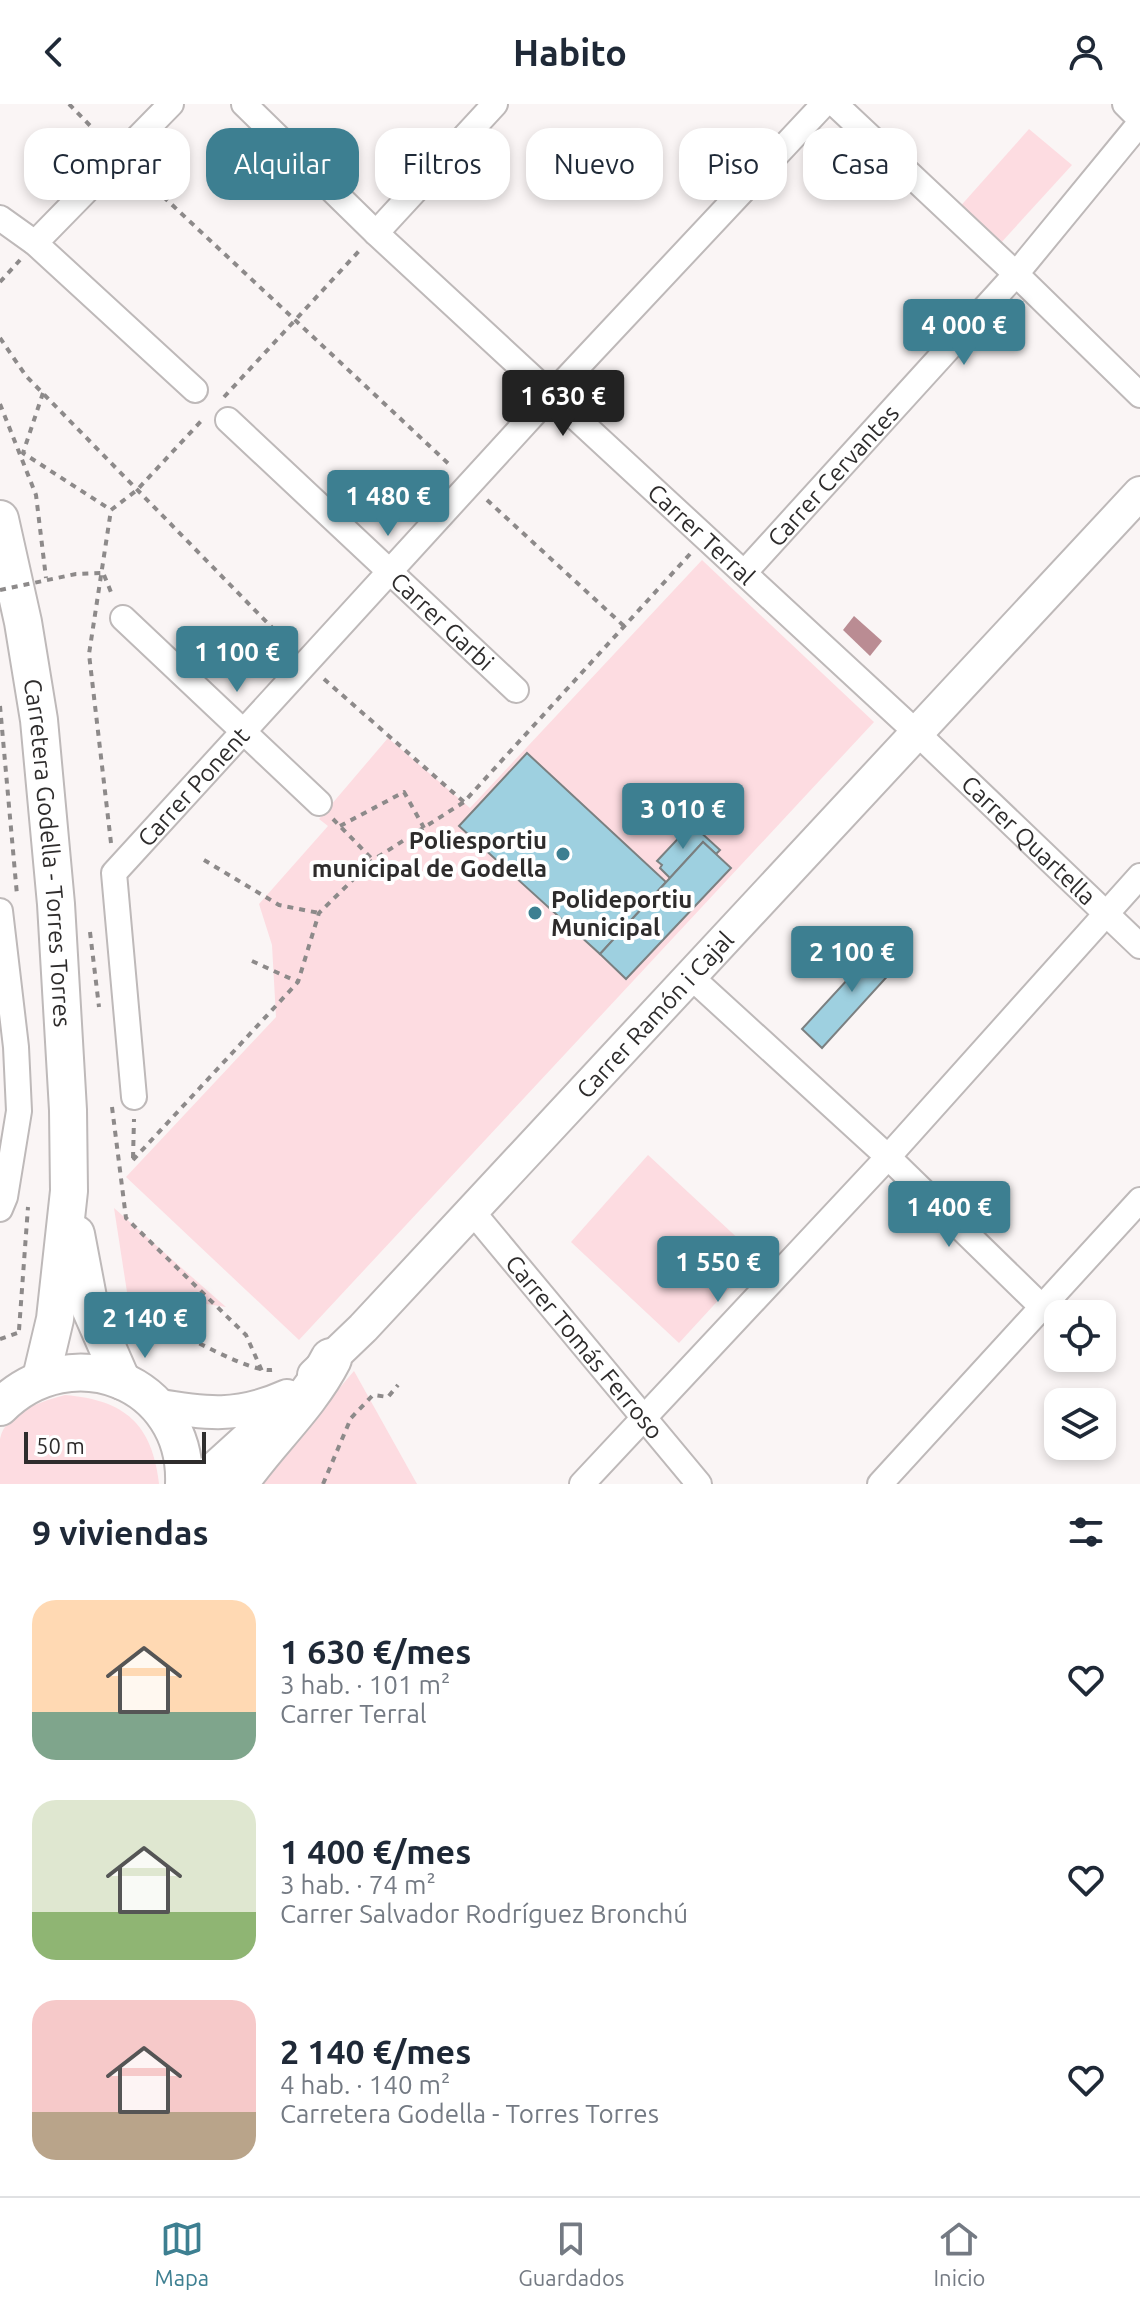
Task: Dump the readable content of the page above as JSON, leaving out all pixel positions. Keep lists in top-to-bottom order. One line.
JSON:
{"streets":{"main road":["Carretera Godella - Torres Torres"],"street":["Carrer Cervantes","Carrer Terral","Carrer Garbi","Carrer Ponent","Carrer Quartella","Carrer Ramón i Cajal","Carrer Tomás Ferroso"]},"crossings":[["Carrer Cervantes","Carrer Terral"],["Carrer Terral","Carrer Ponent"],["Carrer Terral","Carrer Quartella"],["Carrer Terral","Carrer Ramón i Cajal"],["Carrer Garbi","Carrer Ponent"],["Carrer Quartella","Carrer Ramón i Cajal"],["Carrer Ramón i Cajal","Carrer Tomás Ferroso"]],"places":["Poliesportiu municipal de Godella","Polideportiu Municipal"],"scale_bar":"50 m","page":{"header":"Habito","chip":["Comprar","Alquilar","Filtros","Nuevo","Piso","Casa"],"price":["4 000 €","1 630 €","1 480 €","1 100 €","3 010 €","2 100 €","1 400 €","1 550 €","2 140 €"],"scale":"50 m","heading":"9 viviendas","list":[{"name":"1 630 €/mes","note":"3 hab. · 101 m² · Carrer Terral"},{"name":"1 400 €/mes","note":"3 hab. · 74 m² · Carrer Salvador Rodríguez Bronchú"},{"name":"2 140 €/mes","note":"4 hab. · 140 m² · Carretera Godella - Torres Torres"}],"tabs":["Mapa","Guardados","Inicio"]}}
